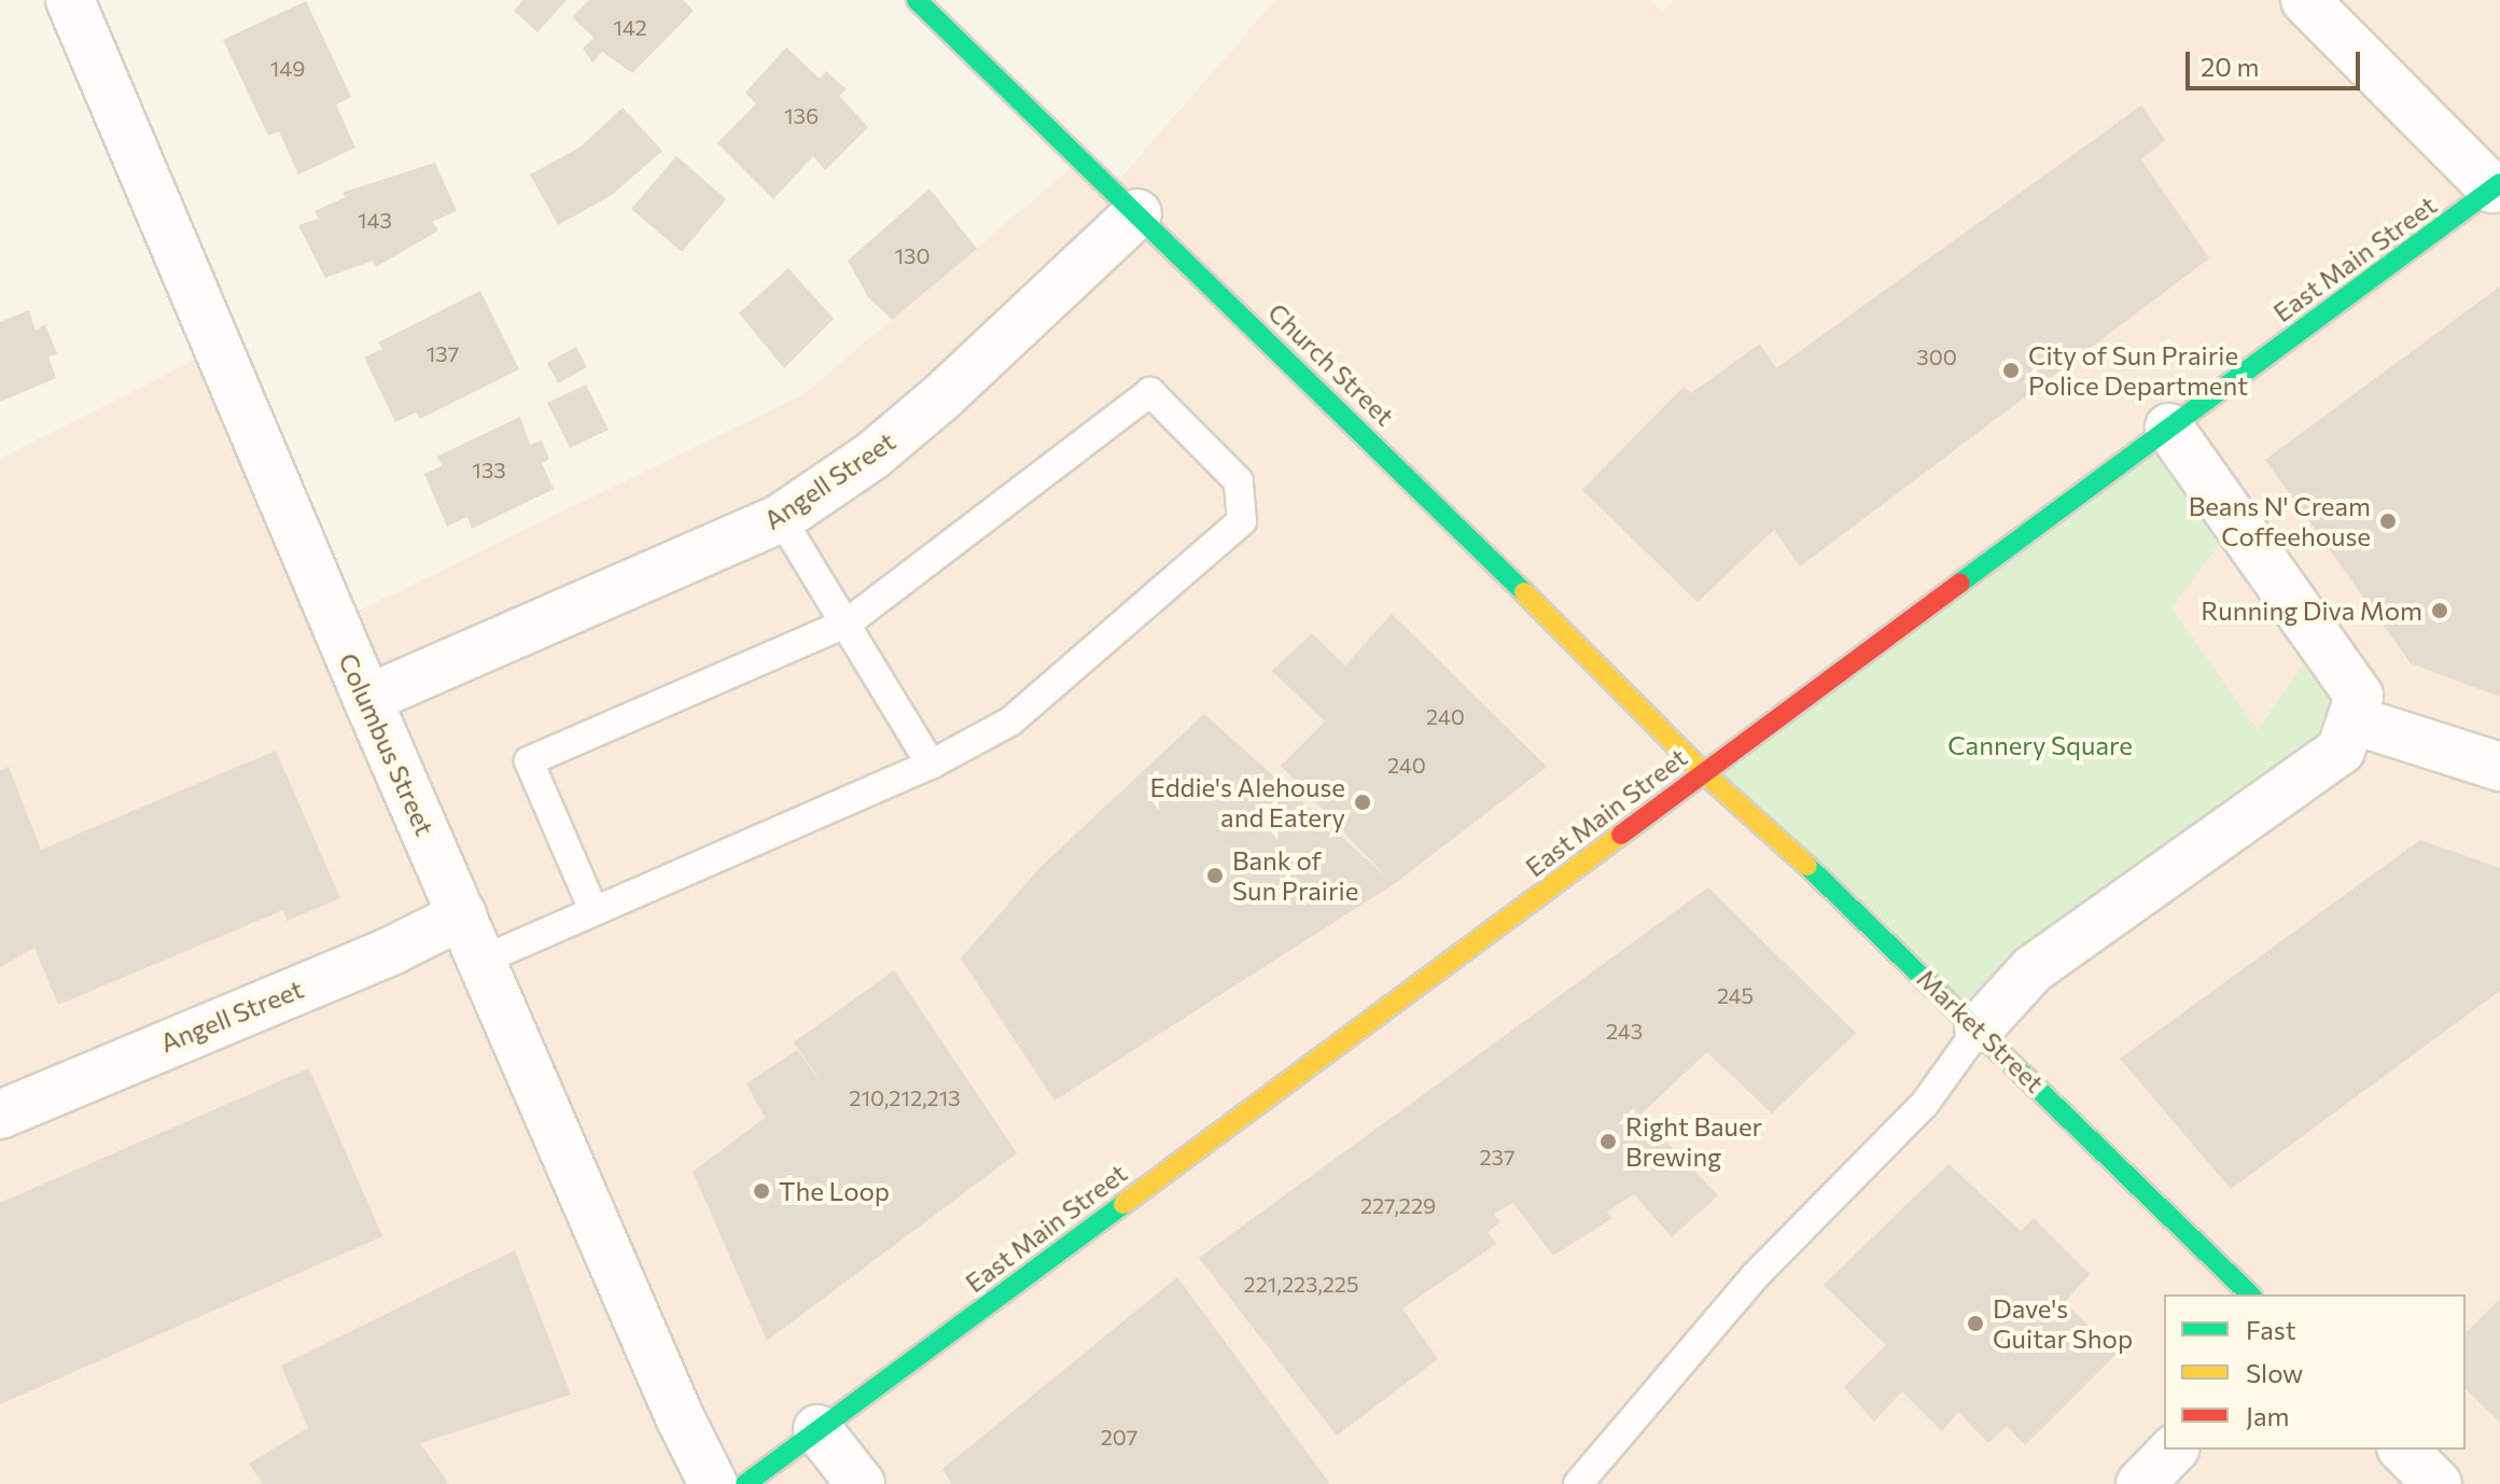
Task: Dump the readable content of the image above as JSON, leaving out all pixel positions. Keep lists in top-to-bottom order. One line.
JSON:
{"streets":{"main road":["East Main Street","Church Street","Market Street"],"street":["Angell Street","Columbus Street"]},"crossings":[["East Main Street","Church Street"],["East Main Street","Market Street"],["Church Street","Angell Street"],["Church Street","Market Street"],["Angell Street","Columbus Street"]],"parks":["Cannery Square"],"places":["City of Sun Prairie Police Department","Beans N' Cream Coffeehouse","Running Diva Mom","Eddie's Alehouse and Eatery","Bank of Sun Prairie","Right Bauer Brewing","The Loop","Dave's Guitar Shop"],"house_numbers":["142","149","136","143","130","137","300","133","240","240","245","243","210,212,213","237","227,229","221,223,225","207"],"legend":["Fast","Slow","Jam"],"scale_bar":"20 m"}
